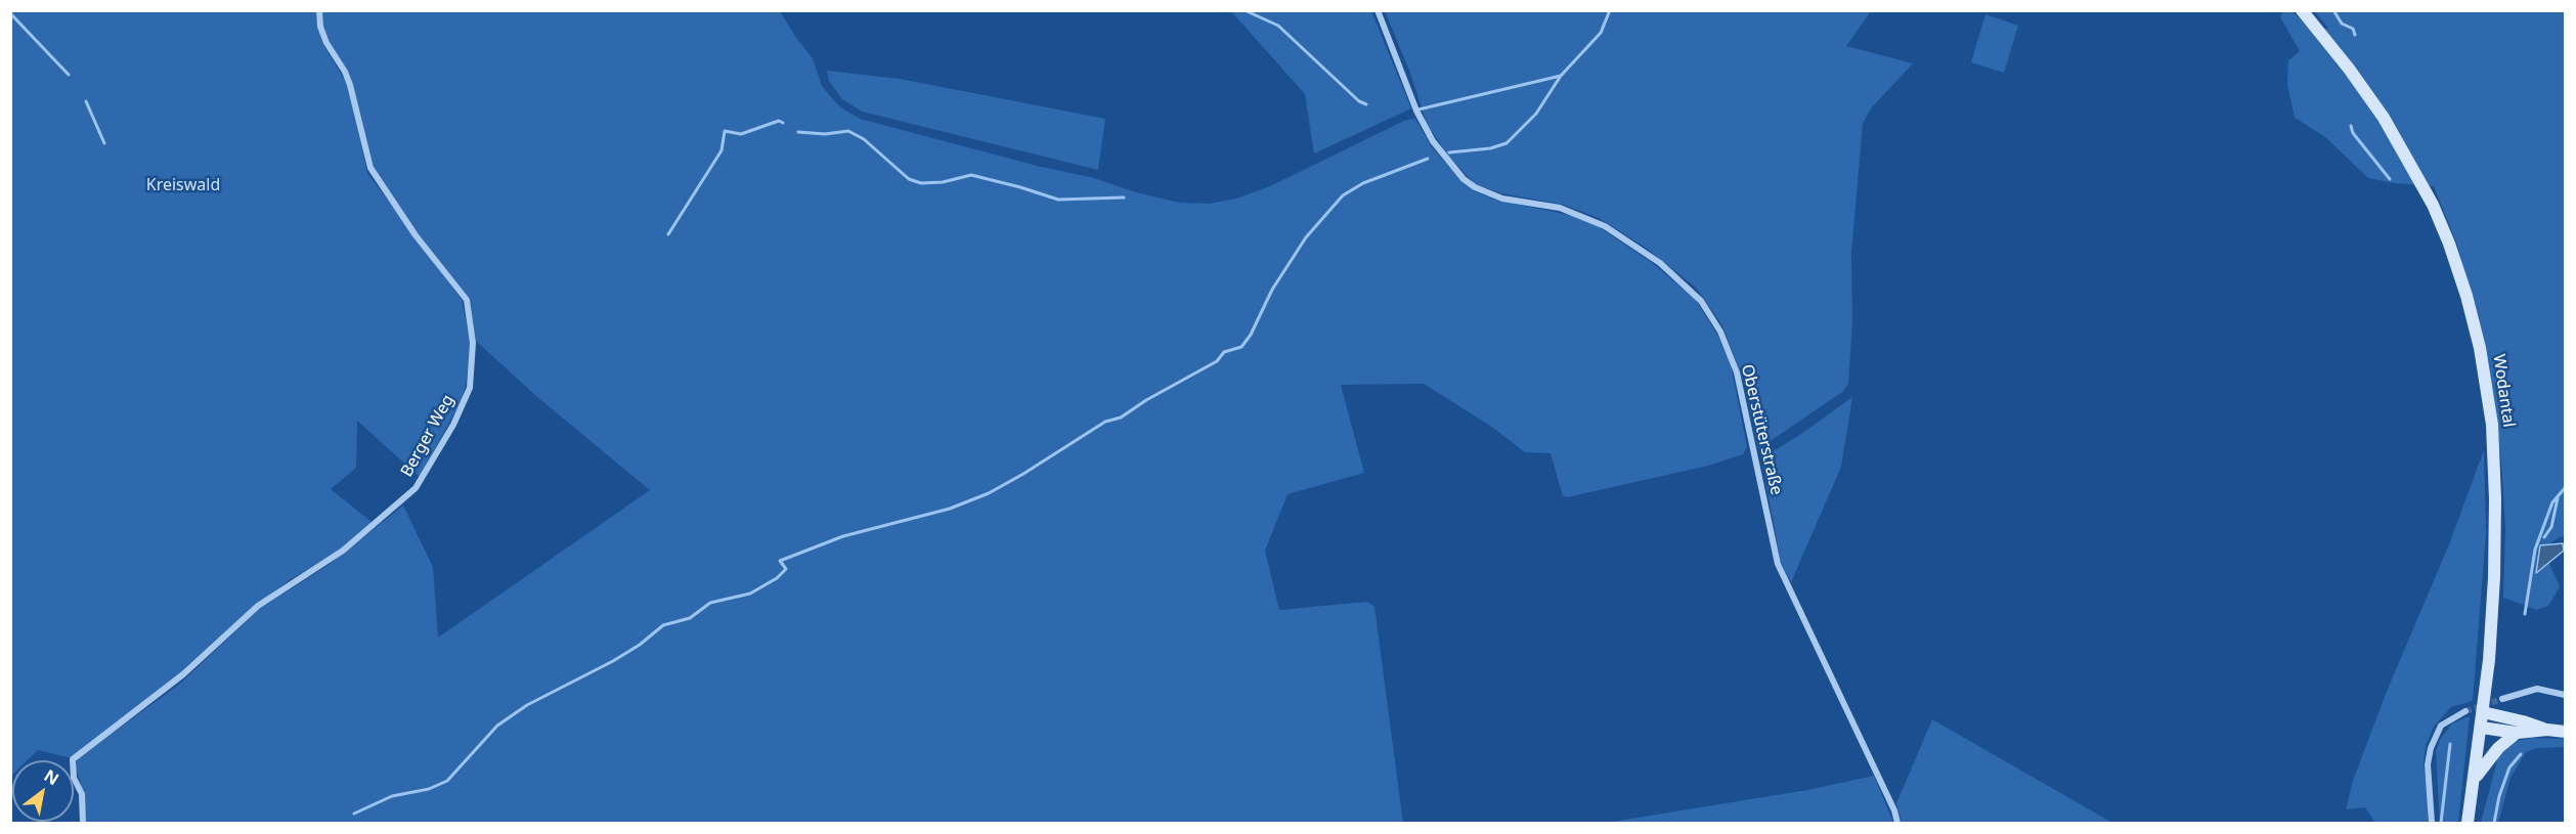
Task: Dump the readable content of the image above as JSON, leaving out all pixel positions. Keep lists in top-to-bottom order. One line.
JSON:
{"streets":{"main road":["Wodantal"],"street":["Oberstüterstraße","Berger Weg"]},"parks":["Kreiswald"],"north":"top right"}
